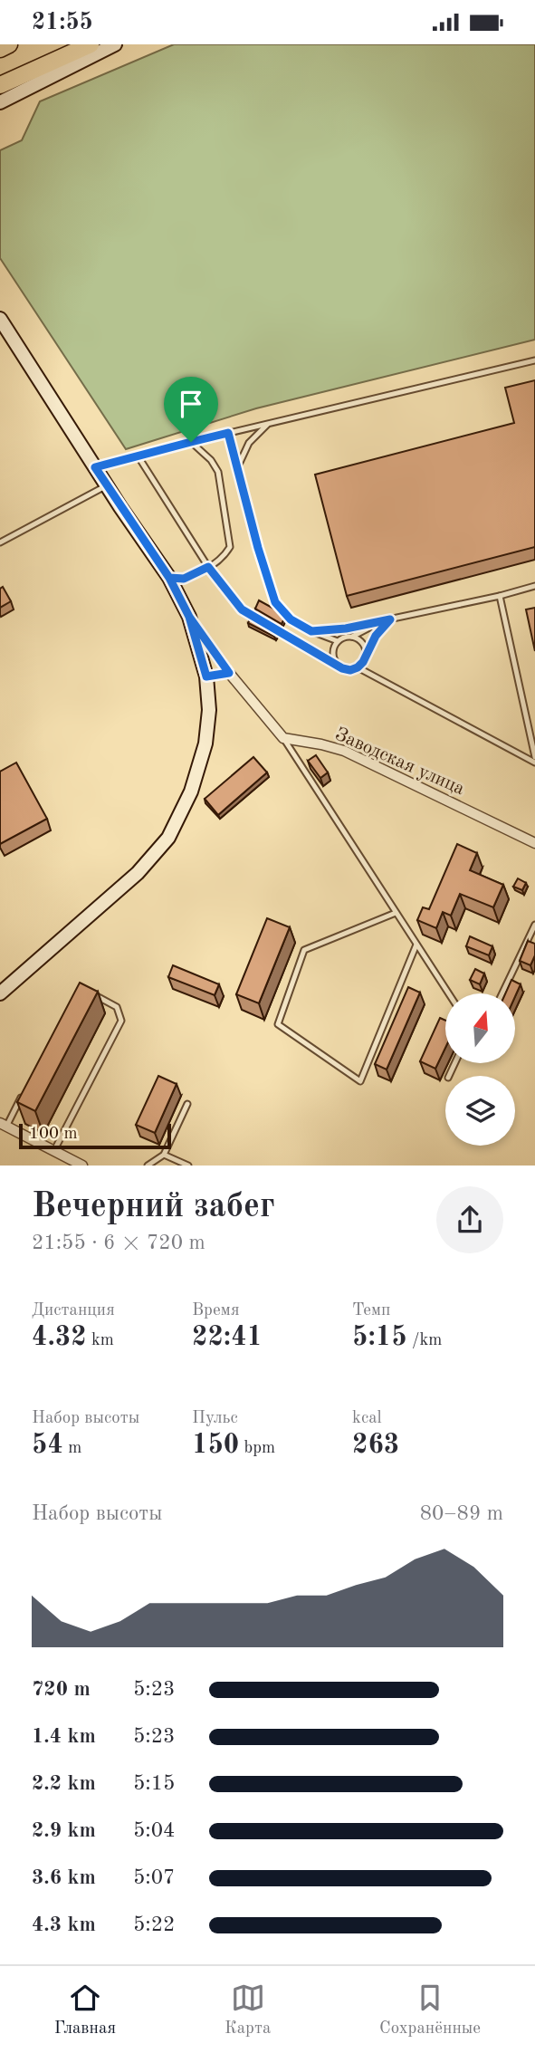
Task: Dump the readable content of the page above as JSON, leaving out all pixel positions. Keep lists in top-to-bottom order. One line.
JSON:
{"streets":{"street":["Заводская улица"]},"scale_bar":"100 m","north":"top","page":{"status":"21:55","scale":"100 m","heading":["Вечерний забег","21:55 · 6 × 720 m"],"stats":[["Дистанция","4.32 km"],["Время","22:41"],["Темп","5:15 /km"],["Набор высоты","54 m"],["Пульс","150 bpm"],["kcal","263"]],"chart":["Набор высоты","80–89 m"],"list":[{"name":"720 m","note":"5:23"},{"name":"1.4 km","note":"5:23"},{"name":"2.2 km","note":"5:15"},{"name":"2.9 km","note":"5:04"},{"name":"3.6 km","note":"5:07"},{"name":"4.3 km","note":"5:22"}],"tabs":["Главная","Карта","Сохранённые"]}}
